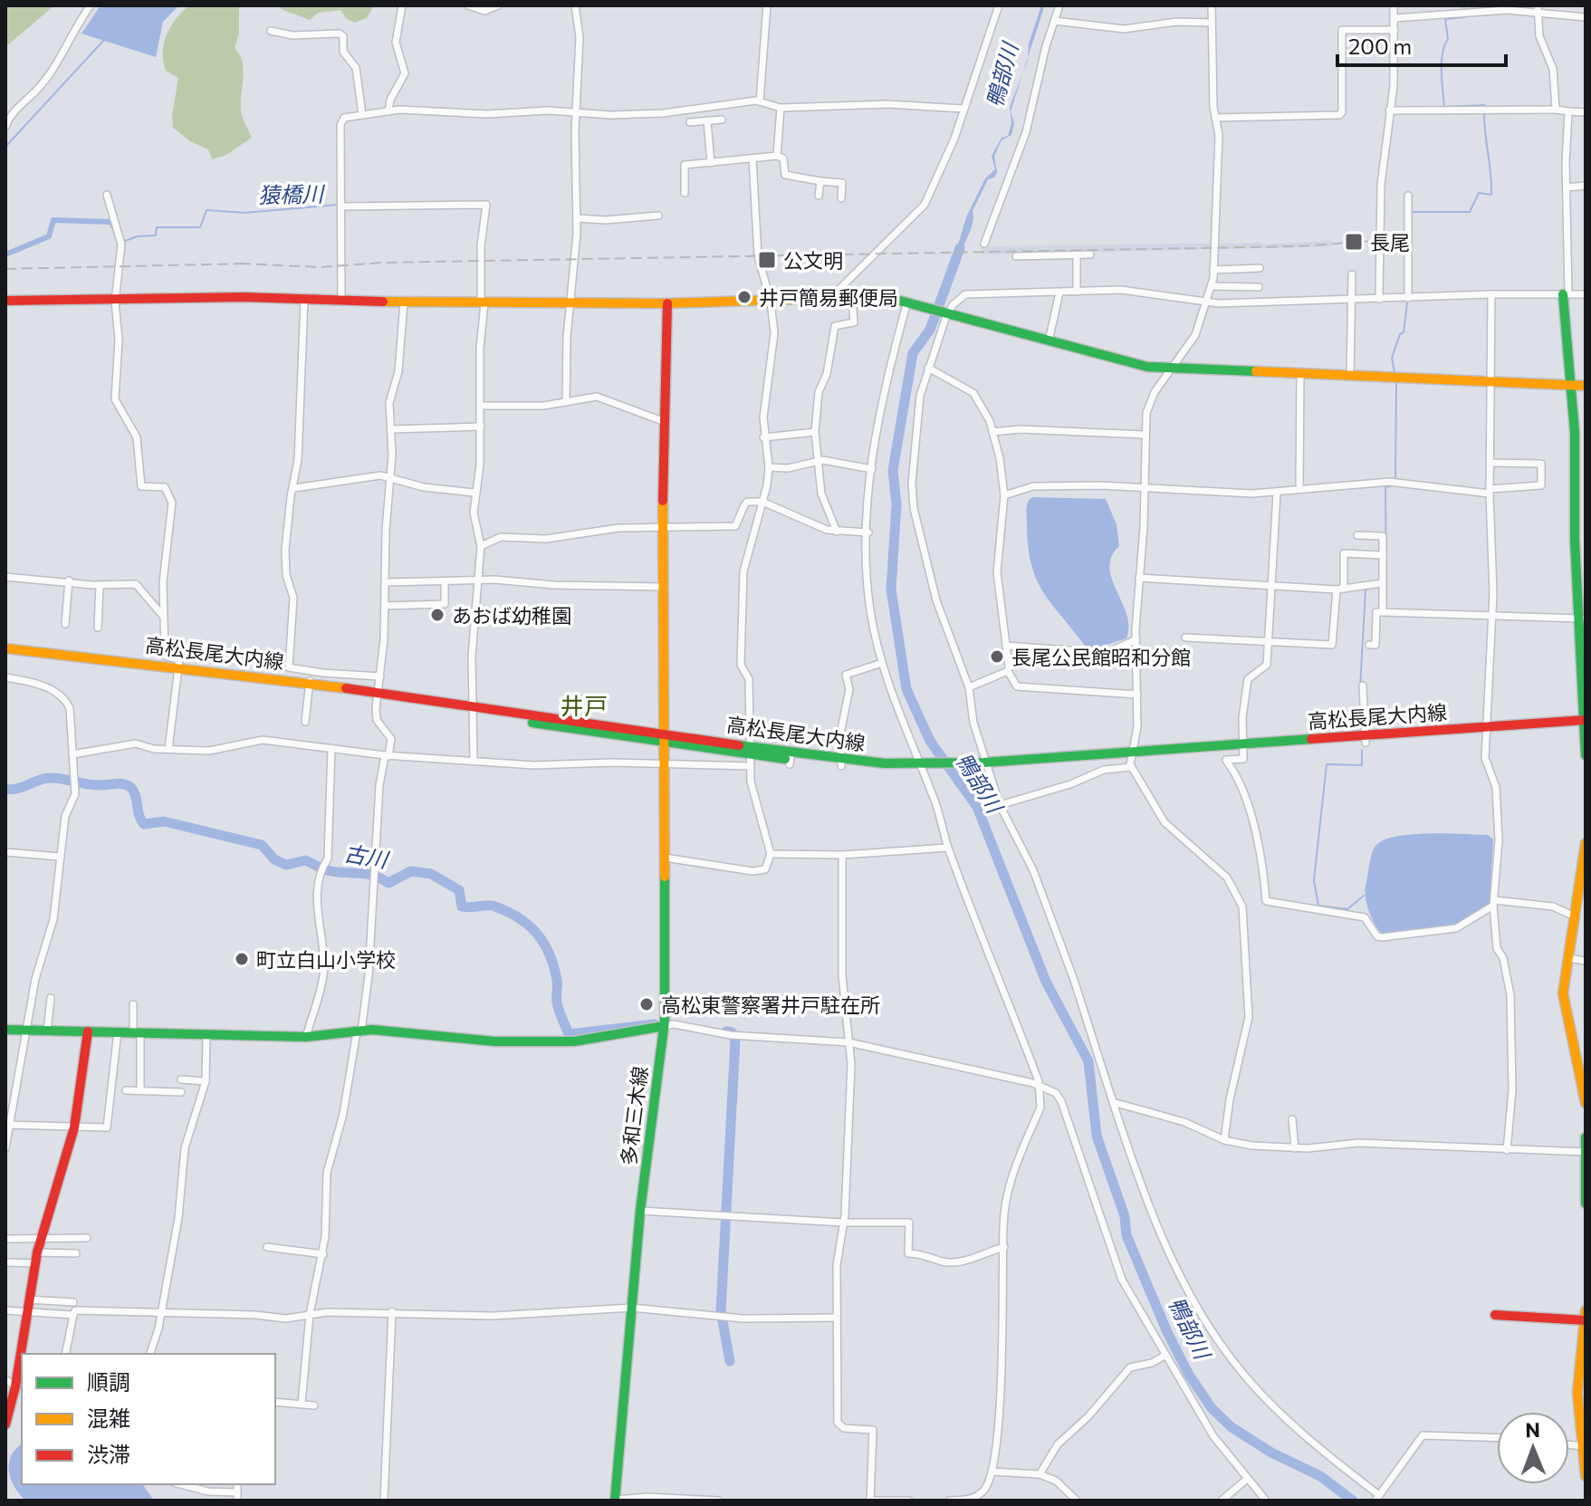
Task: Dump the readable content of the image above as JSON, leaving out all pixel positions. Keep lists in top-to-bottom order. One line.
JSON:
{"streets":{"street":["高松長尾大内線","多和三木線"]},"crossings":[["高松長尾大内線","多和三木線"]],"districts":["井戸"],"water":["鴨部川","猿橋川","古川"],"places":{"transit":["長尾","公文明"],"other":["井戸簡易郵便局","あおば幼稚園","長尾公民館昭和分館","町立白山小学校","高松東警察署井戸駐在所"]},"legend":["順調","混雑","渋滞"],"scale_bar":"200 m","north":"top"}
